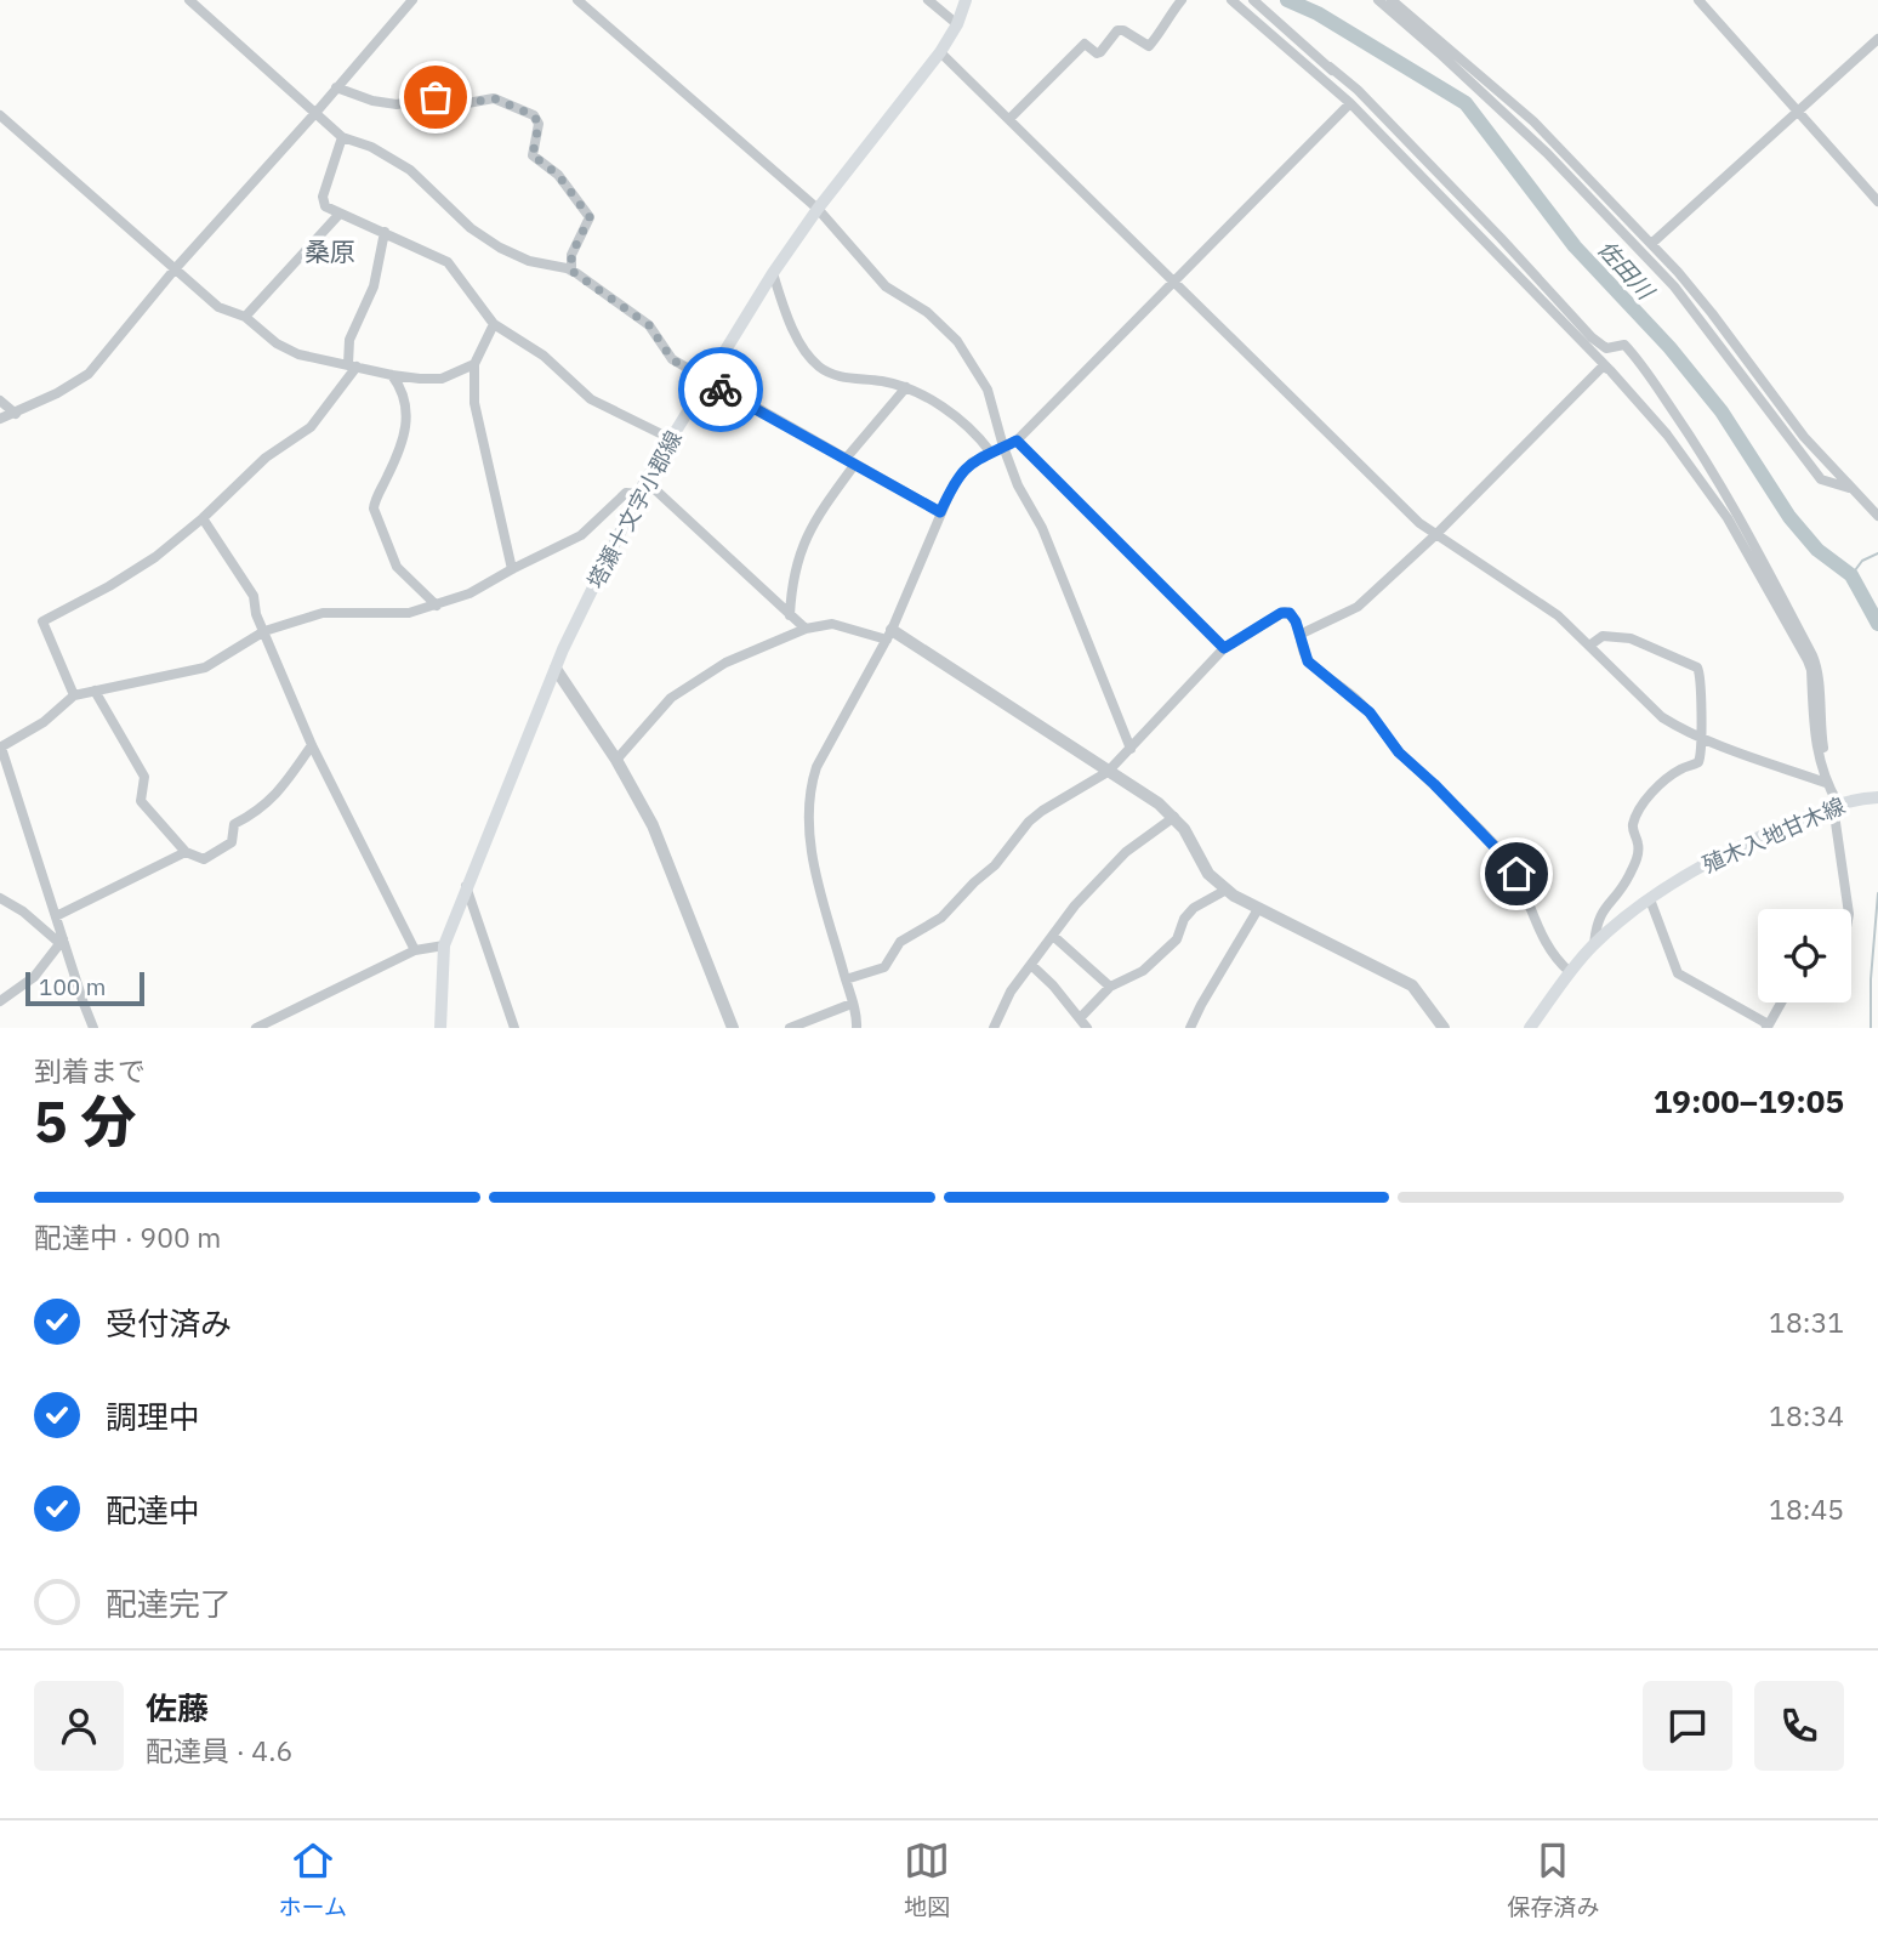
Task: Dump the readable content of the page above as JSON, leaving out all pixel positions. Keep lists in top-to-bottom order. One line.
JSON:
{"streets":{"main road":["塔瀬十文字小郡線","殖木入地甘木線"]},"districts":["桑原"],"water":["佐田川"],"scale_bar":"100 m","page":{"scale":"100 m","heading":["5 分","到着まで","19:00–19:05"],"panel":["佐藤","配達員 · 4.6"],"bar":"配達中 · 900 m","list":[["受付済み","18:31"],["調理中","18:34"],["配達中","18:45"],"配達完了"],"tabs":["ホーム","地図","保存済み"]}}
